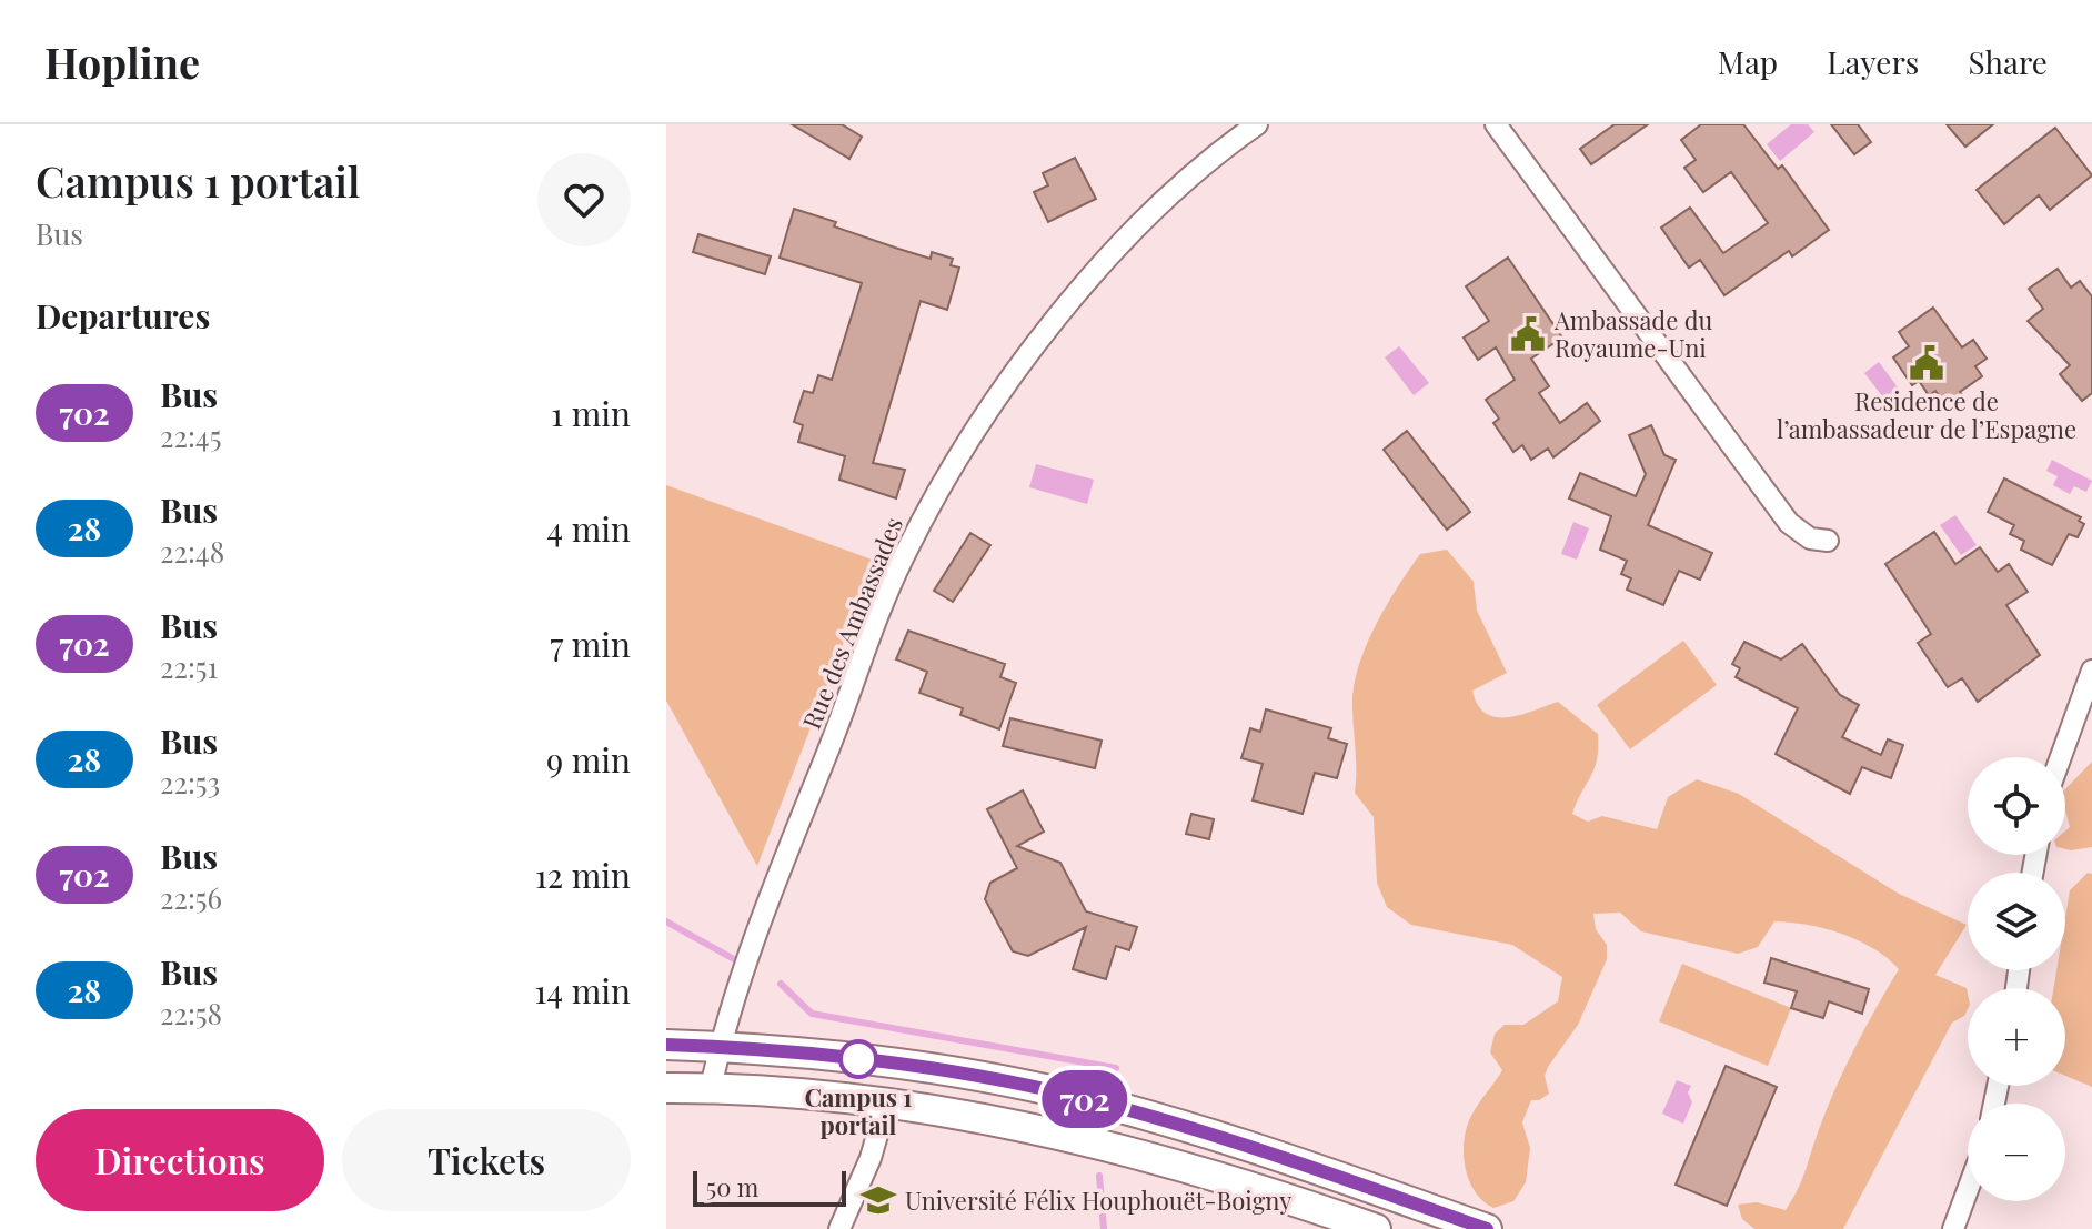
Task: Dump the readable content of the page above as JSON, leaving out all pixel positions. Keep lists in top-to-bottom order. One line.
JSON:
{"streets":{"street":["Rue des Ambassades"]},"places":{"public building":["Ambassade du Royaume-Uni","Residence de l’ambassadeur de l’Espagne"],"other":["Campus 1 portail"],"school or university":["Université Félix Houphouët-Boigny"]},"lines":["bus line 702"],"scale_bar":"50 m","page":{"header":"Hopline","nav":["Map","Layers","Share"],"heading":[["Campus 1 portail","Bus"],"Departures"],"on_map":"702","list":[{"mark":"702","name":"Bus","note":"22:45","value":"1 min"},{"mark":"28","name":"Bus","note":"22:48","value":"4 min"},{"mark":"702","name":"Bus","note":"22:51","value":"7 min"},{"mark":"28","name":"Bus","note":"22:53","value":"9 min"},{"mark":"702","name":"Bus","note":"22:56","value":"12 min"},{"mark":"28","name":"Bus","note":"22:58","value":"14 min"}],"map_buttons":["+","−"],"buttons":["Directions","Tickets"],"scale":"50 m"}}
